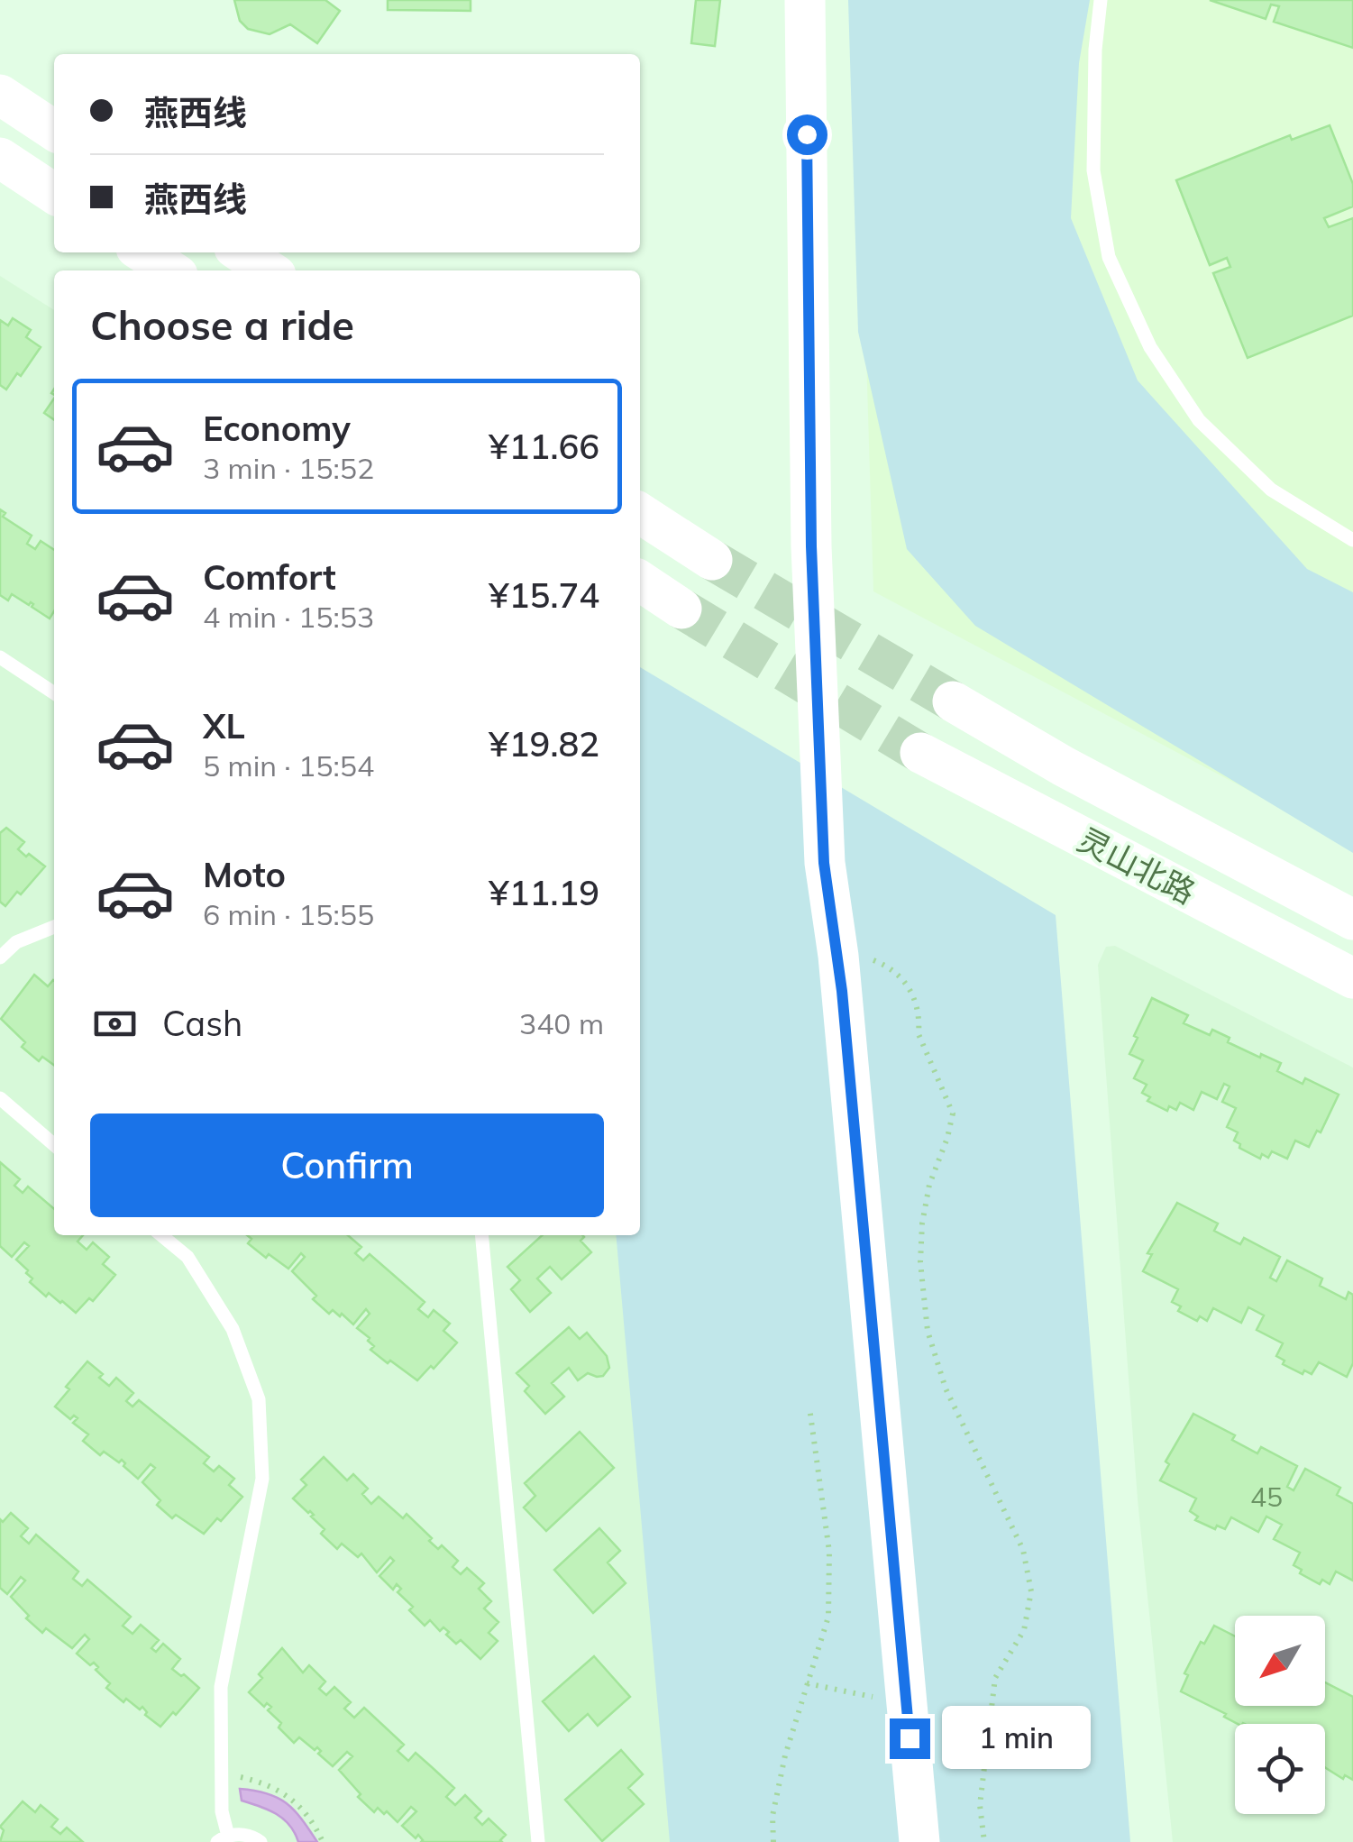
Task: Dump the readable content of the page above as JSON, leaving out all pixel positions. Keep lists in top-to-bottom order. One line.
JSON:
{"streets":{"main road":["灵山北路"]},"house_numbers":["45"],"north":"bottom left","page":{"banner":["燕西线","燕西线"],"heading":"Choose a ride","list":[{"name":"Economy","note":"3 min · 15:52","value":"¥11.66"},{"name":"Comfort","note":"4 min · 15:53","value":"¥15.74"},{"name":"XL","note":"5 min · 15:54","value":"¥19.82"},{"name":"Moto","note":"6 min · 15:55","value":"¥11.19"}],"pay":["Cash","340 m"],"buttons":"Confirm","bubble":"1 min"}}
